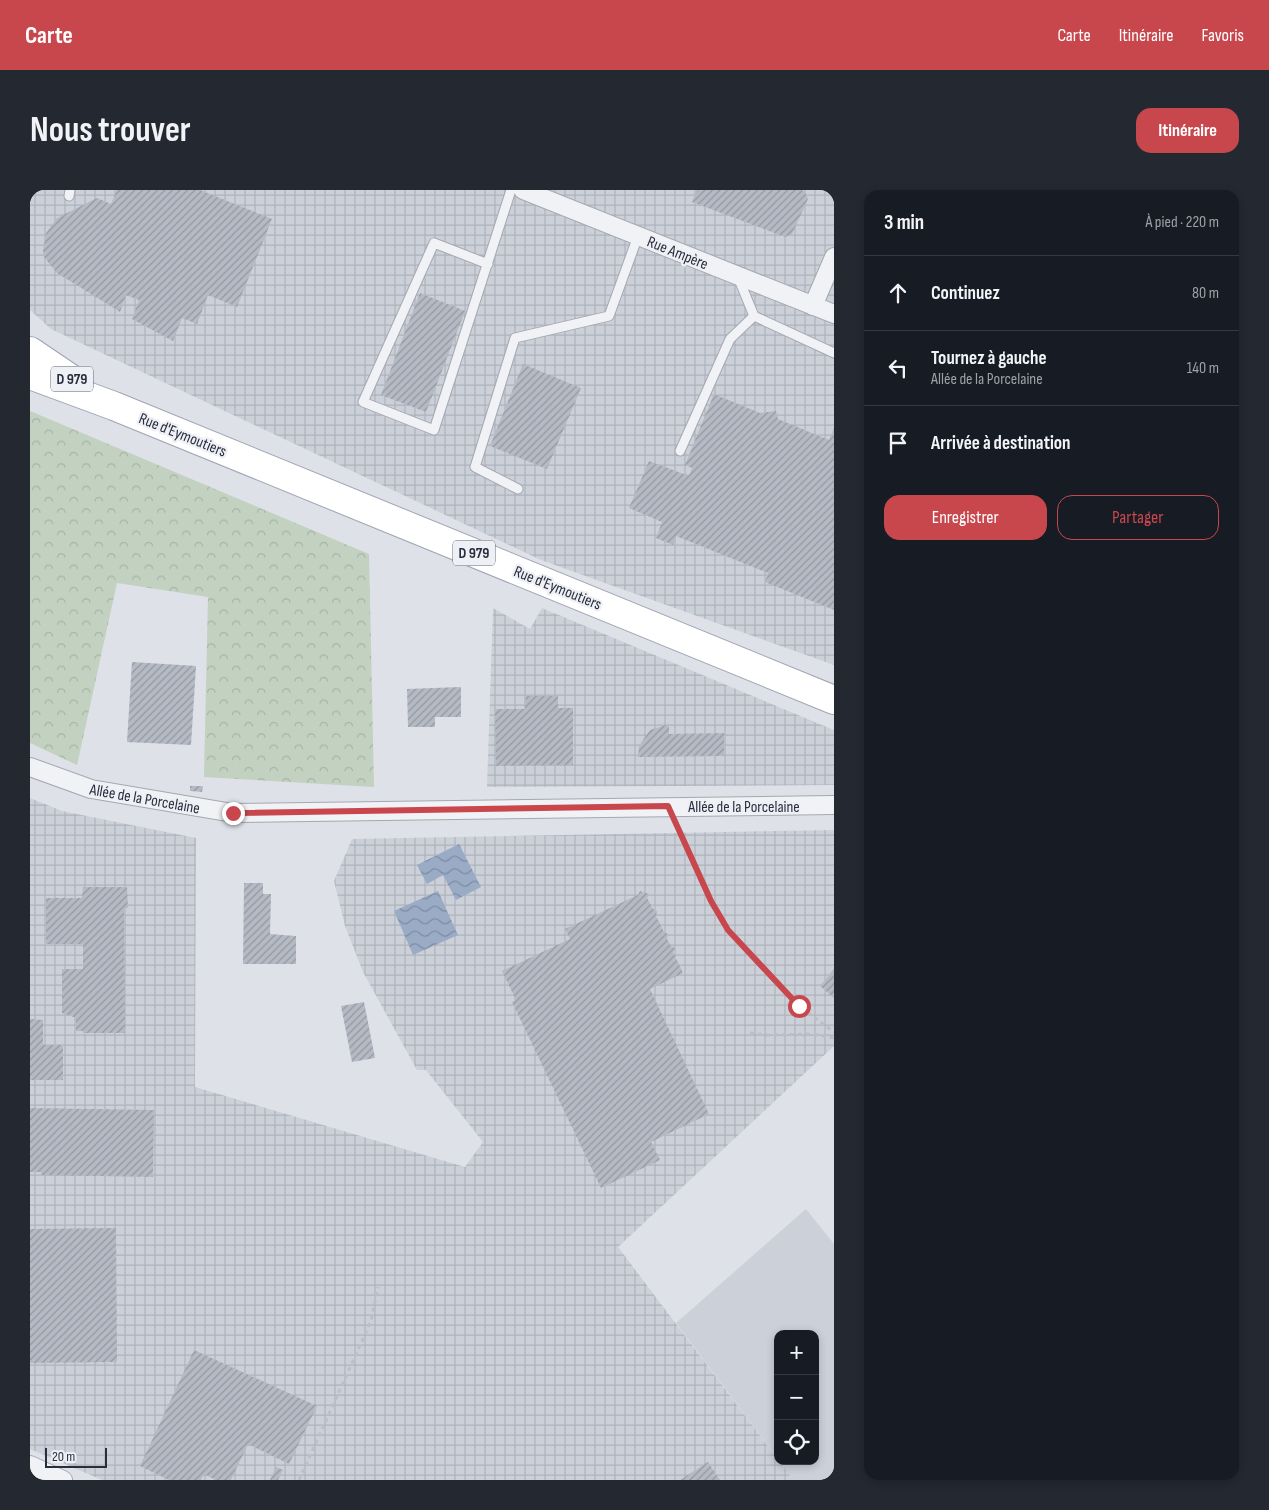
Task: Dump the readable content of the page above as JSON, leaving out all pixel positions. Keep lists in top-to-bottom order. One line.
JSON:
{"streets":{"main road":["D 979","Rue d'Eymoutiers"],"street":["Rue Ampère","Allée de la Porcelaine"]},"crossings":[["D 979","Rue d'Eymoutiers"]],"scale_bar":"20 m","page":{"header":"Carte","nav":["Carte","Itinéraire","Favoris"],"buttons":["Itinéraire",["Enregistrer","Partager"]],"title":"Nous trouver","heading":["3 min","À pied · 220 m"],"list":[["Continuez","80 m"],["Tournez à gauche","Allée de la Porcelaine","140 m"],"Arrivée à destination"],"map_buttons":["+","−"],"scale":"20 m"}}
